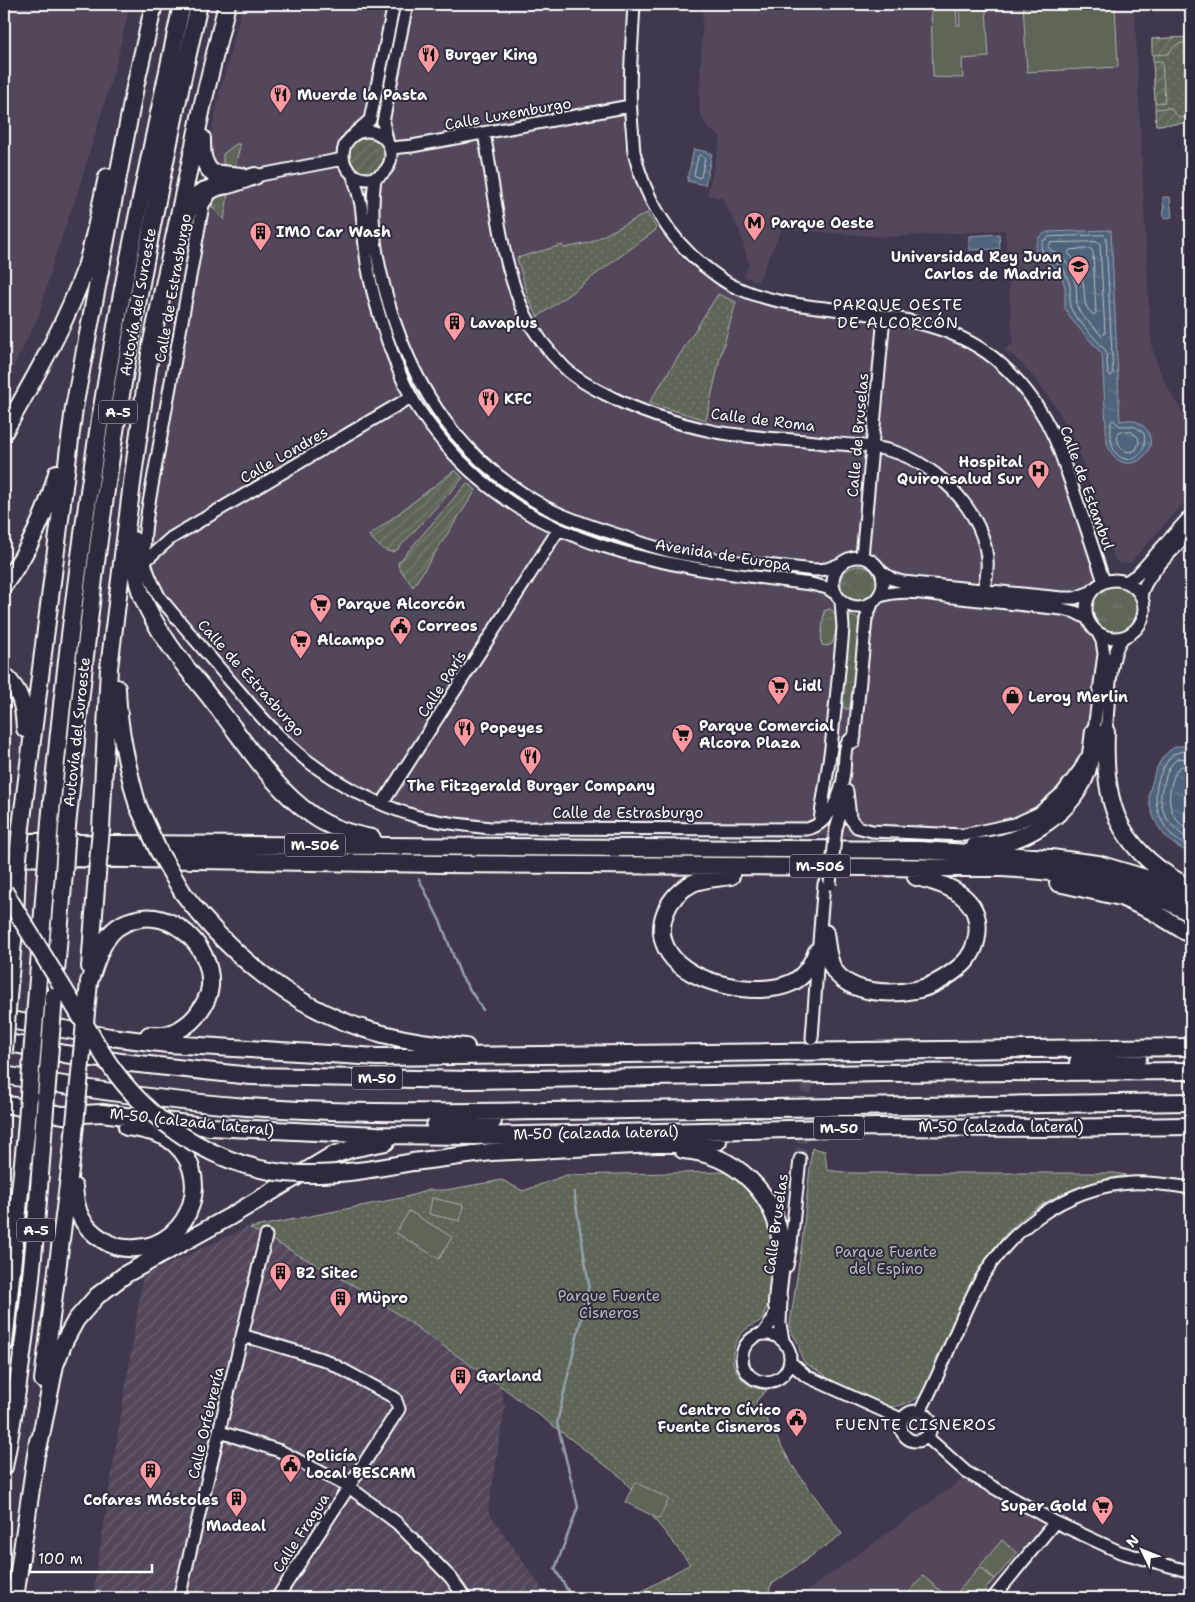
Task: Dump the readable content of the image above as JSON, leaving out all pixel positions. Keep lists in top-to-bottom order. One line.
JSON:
{"streets":{"highway":["Autovía del Suroeste","A-5","M-506","M-50","M-50 (calzada lateral)"],"street":["Calle Luxemburgo","Calle de Estrasburgo","Calle de Roma","Calle de Bruselas","Calle Londres","Calle de Estambul","Avenida de Europa","Calle París","Calle Bruselas","Calle Orfebrería","Calle Fragua"]},"crossings":[["Calle Luxemburgo","Calle de Roma"],["Calle Luxemburgo","Calle de Estambul"],["Calle Luxemburgo","Avenida de Europa"],["Calle de Estrasburgo","Calle Londres"],["Calle de Estrasburgo","Calle París"],["Calle de Roma","Calle de Bruselas"],["Calle de Bruselas","Calle de Estambul"],["Calle de Bruselas","Avenida de Europa"],["Calle Londres","Avenida de Europa"],["Avenida de Europa","Calle París"],["M-50","M-50 (calzada lateral)"],["Calle Orfebrería","Calle Fragua"]],"districts":["PARQUE OESTE DE ALCORCÓN","FUENTE CISNEROS"],"parks":["Parque Fuente del Espino","Parque Fuente Cisneros"],"places":{"restaurant":["Burger King","Muerde la Pasta","KFC","Popeyes","The Fitzgerald Burger Company"],"metro station":["Parque Oeste"],"building":["IMO Car Wash","Lavaplus","B2 Sitec","Müpro","Garland","Cofares Móstoles","Madeal"],"school or university":["Universidad Rey Juan Carlos de Madrid"],"hospital":["Hospital Quironsalud Sur"],"supermarket":["Parque Alcorcón","Alcampo","Lidl","Parque Comercial Alcora Plaza","Super Gold"],"public building":["Correos","Centro Cívico Fuente Cisneros","Policía Local BESCAM"],"shop":["Leroy Merlin"]},"scale_bar":"100 m","north":"top left"}
